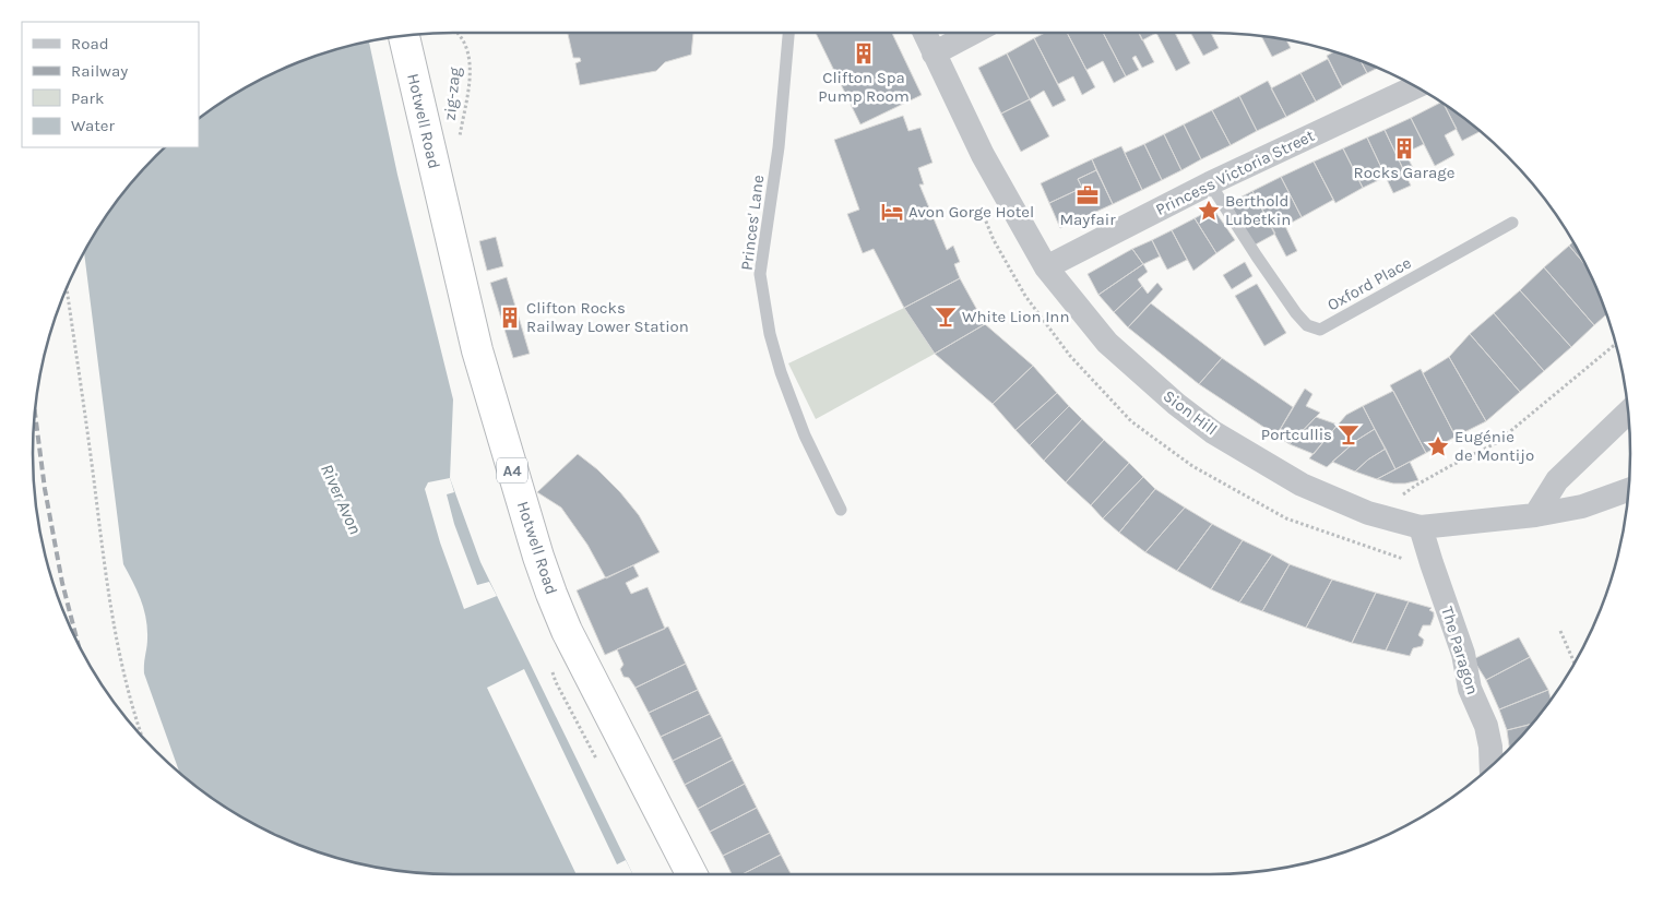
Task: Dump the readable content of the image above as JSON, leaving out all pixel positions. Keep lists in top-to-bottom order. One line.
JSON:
{"streets":{"highway":["Hotwell Road","A4"],"street":["Princess Victoria Street","Sion Hill","The Paragon"],"lane":["Princes' Lane","Oxford Place"],"path":["zig-zag"]},"crossings":[["Princess Victoria Street","Oxford Place"],["Princess Victoria Street","Sion Hill"],["Sion Hill","The Paragon"]],"water":["River Avon"],"places":{"building":["Clifton Spa Pump Room","Rocks Garage","Clifton Rocks Railway Lower Station"],"office":["Mayfair"],"place":["Berthold Lubetkin","Eugénie de Montijo"],"hotel":["Avon Gorge Hotel"],"bar":["White Lion Inn","Portcullis"]},"legend":["Road","Railway","Park","Water"]}
